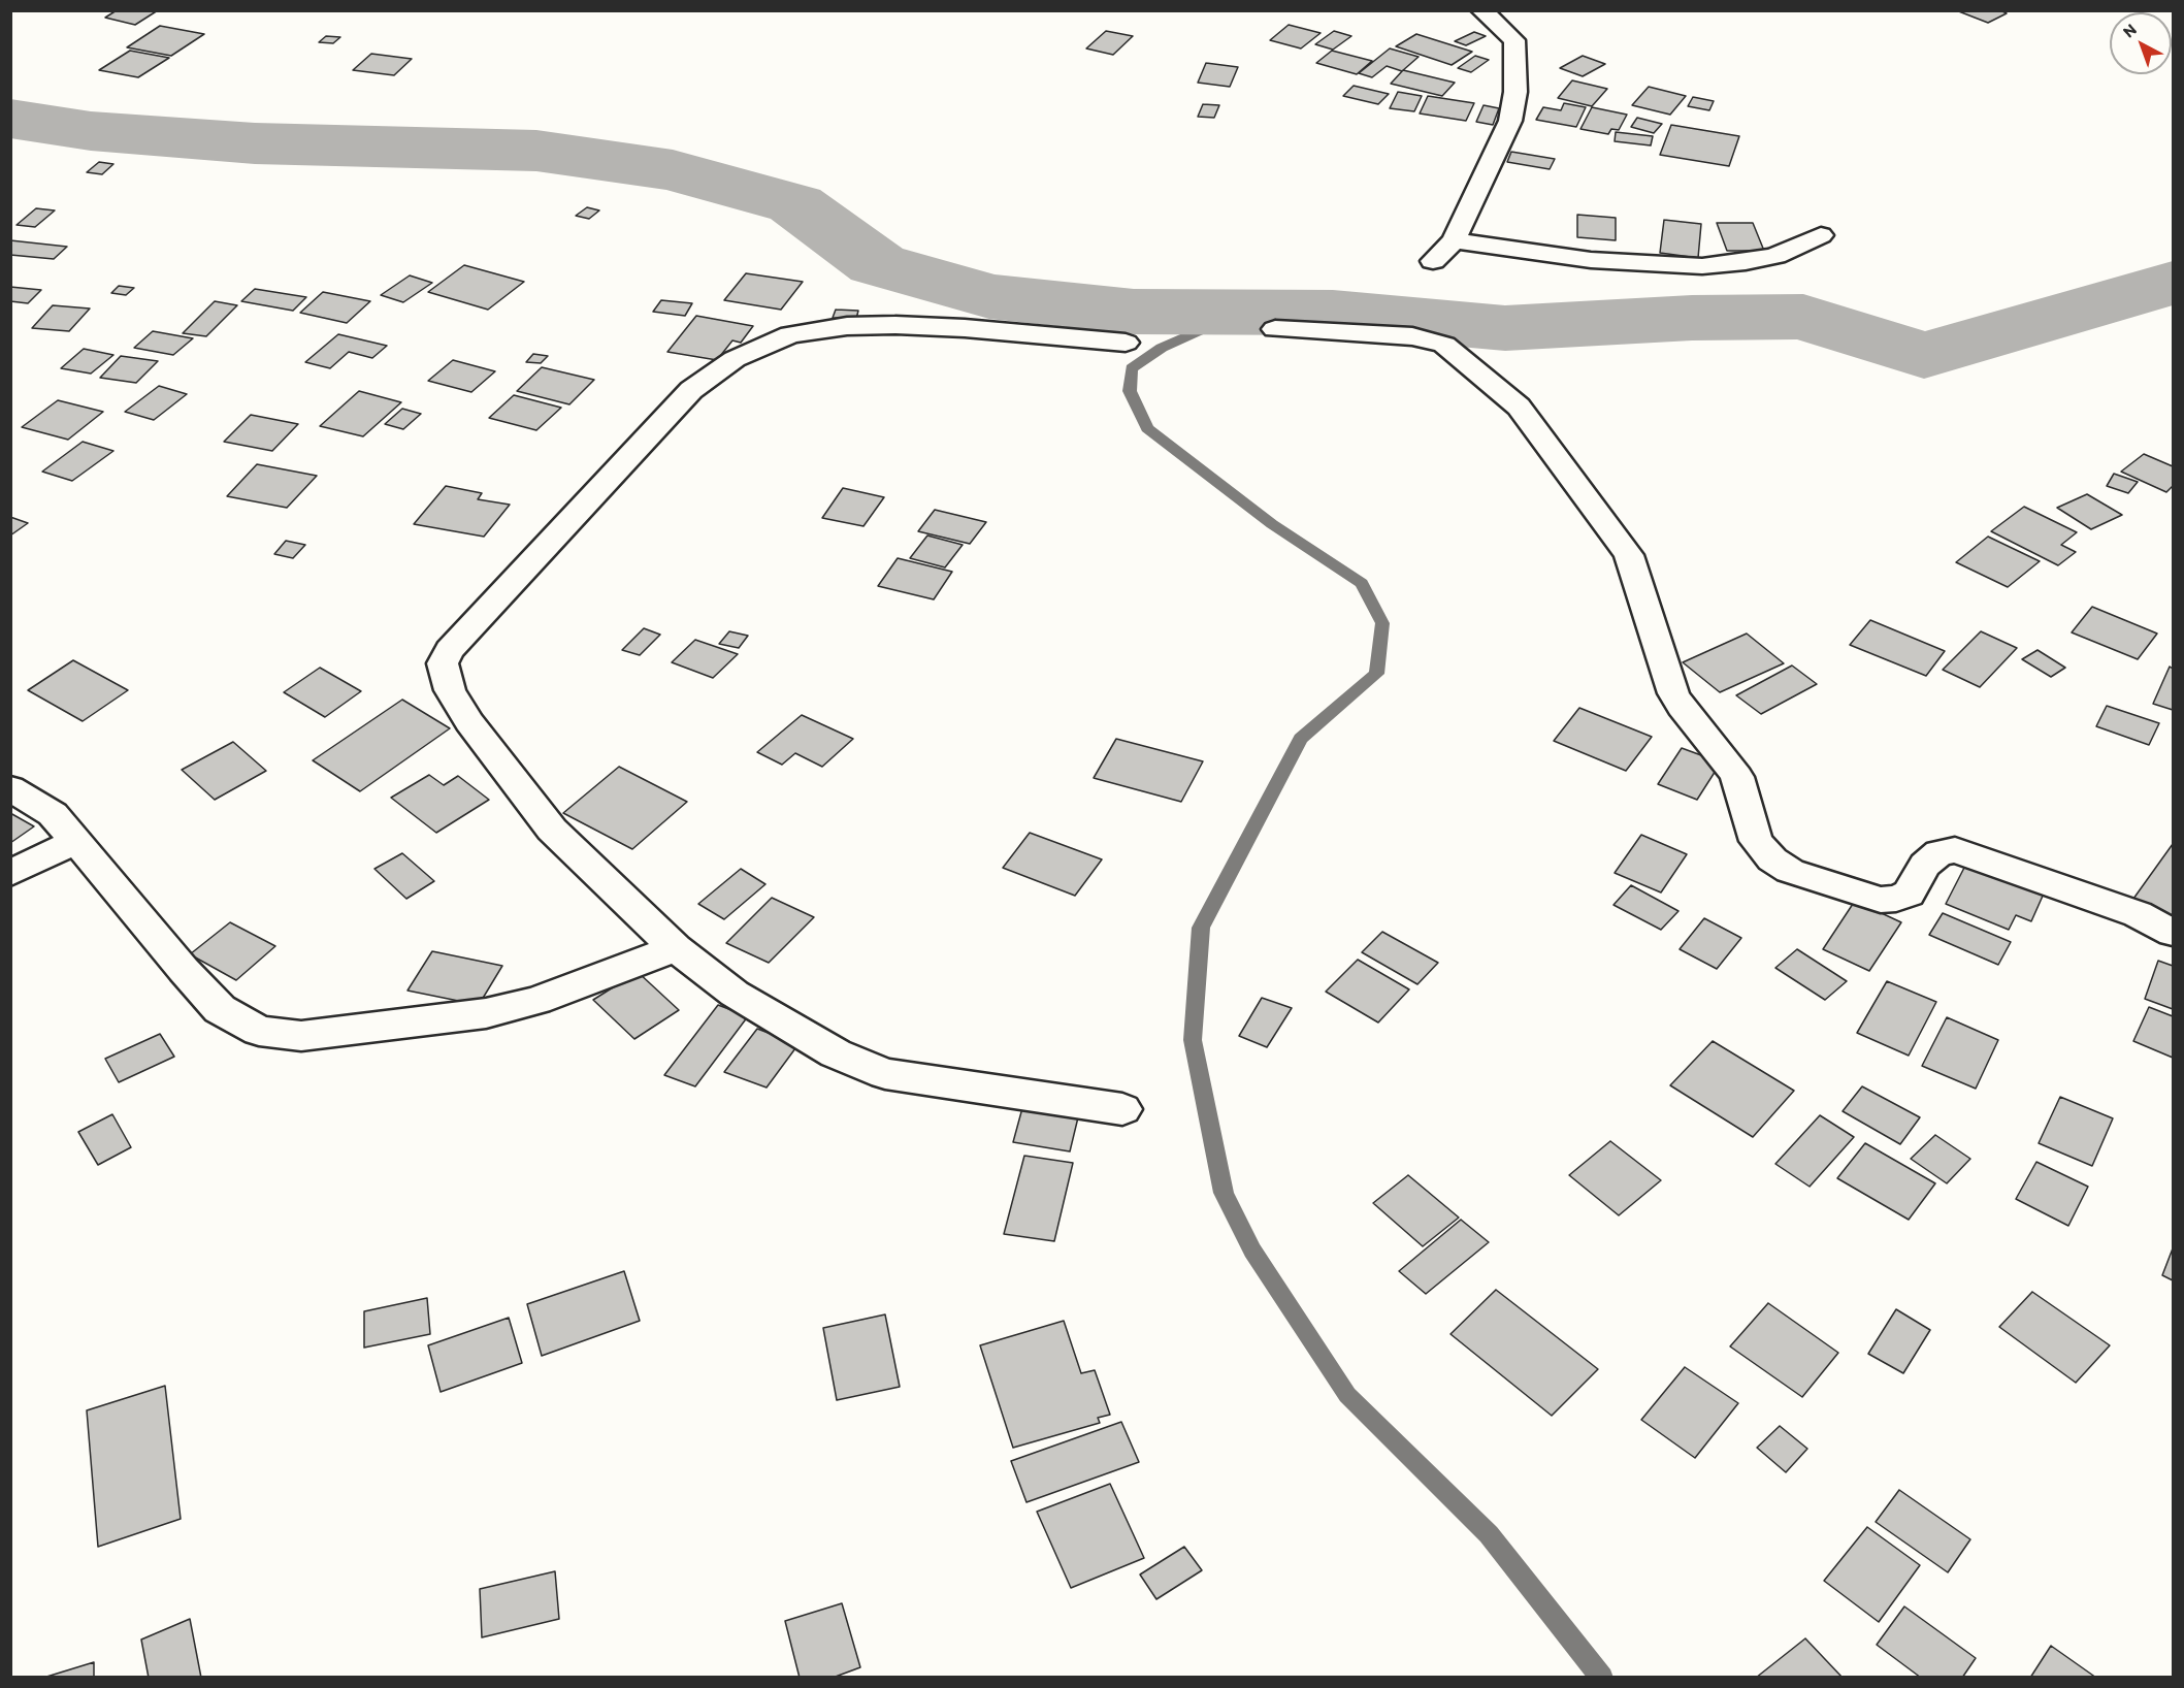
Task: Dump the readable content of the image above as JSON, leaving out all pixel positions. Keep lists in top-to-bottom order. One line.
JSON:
{"north":"top left"}
